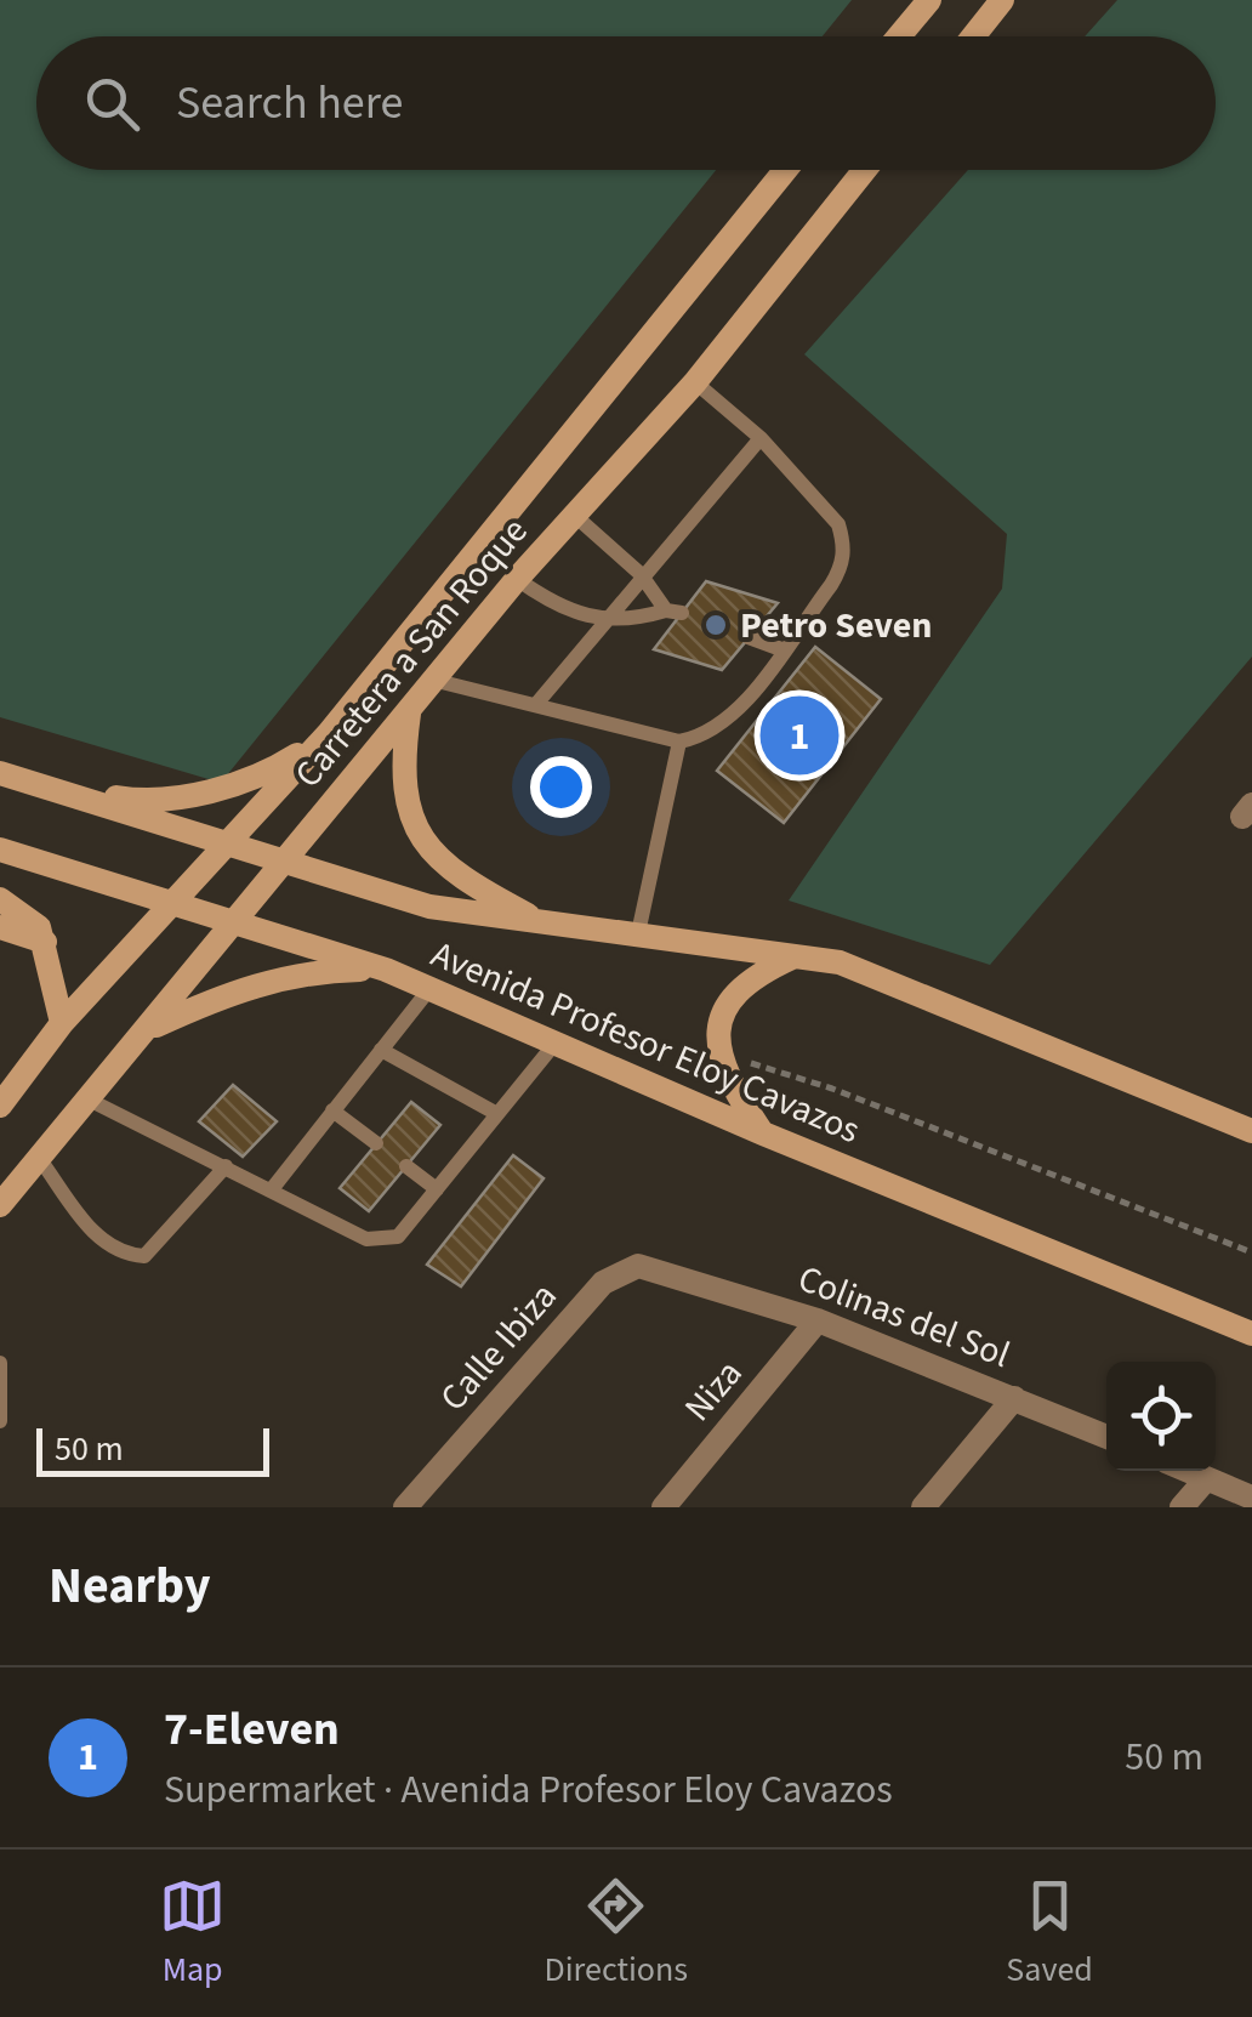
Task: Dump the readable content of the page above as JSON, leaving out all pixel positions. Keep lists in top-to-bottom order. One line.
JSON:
{"streets":{"main road":["Carretera a San Roque","Avenida Profesor Eloy Cavazos"],"street":["Colinas del Sol","Calle Ibiza","Niza"]},"crossings":[["Carretera a San Roque","Avenida Profesor Eloy Cavazos"],["Colinas del Sol","Calle Ibiza"],["Colinas del Sol","Niza"]],"places":["Petro Seven"],"scale_bar":"50 m","page":{"search":"Search here","pins":"1","scale":"50 m","heading":"Nearby","list":[{"mark":"1","name":"7-Eleven","note":"Supermarket · Avenida Profesor Eloy Cavazos","value":"50 m"}],"nav":["Map","Directions","Saved"]}}
